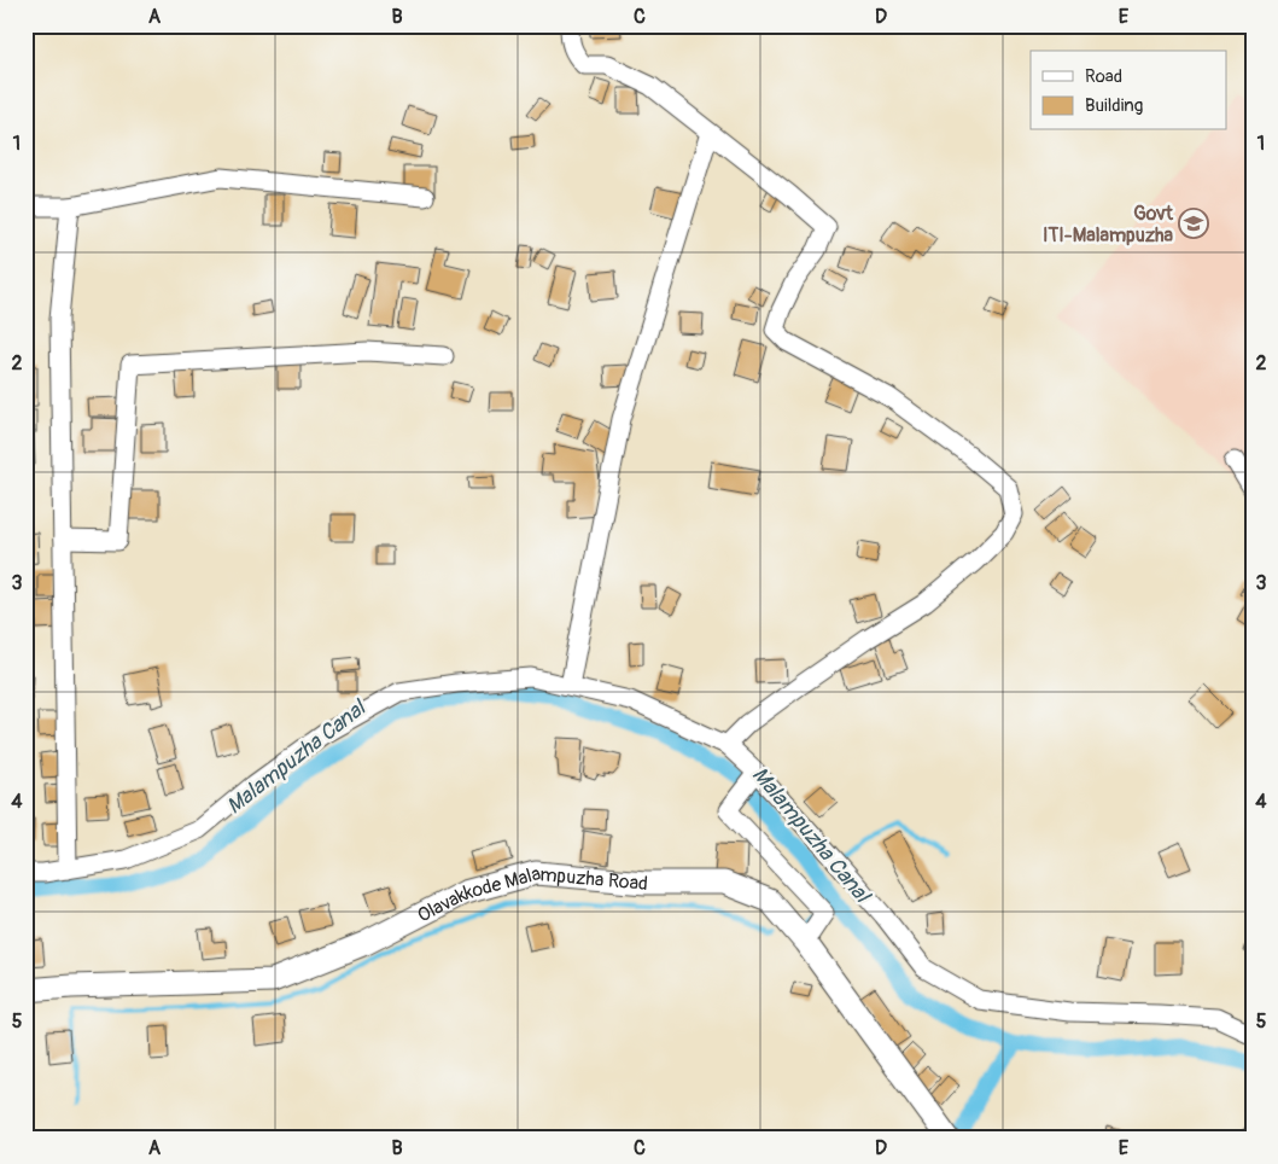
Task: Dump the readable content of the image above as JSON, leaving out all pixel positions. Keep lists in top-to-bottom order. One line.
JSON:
{"streets":{"main road":["Olavakkode Malampuzha Road"]},"water":["Malampuzha Canal"],"places":{"school or university":["Govt ITI-Malampuzha"]},"legend":["Road","Building"],"grid":{"columns":["A","B","C","D","E"],"rows":["1","2","3","4","5"]}}
